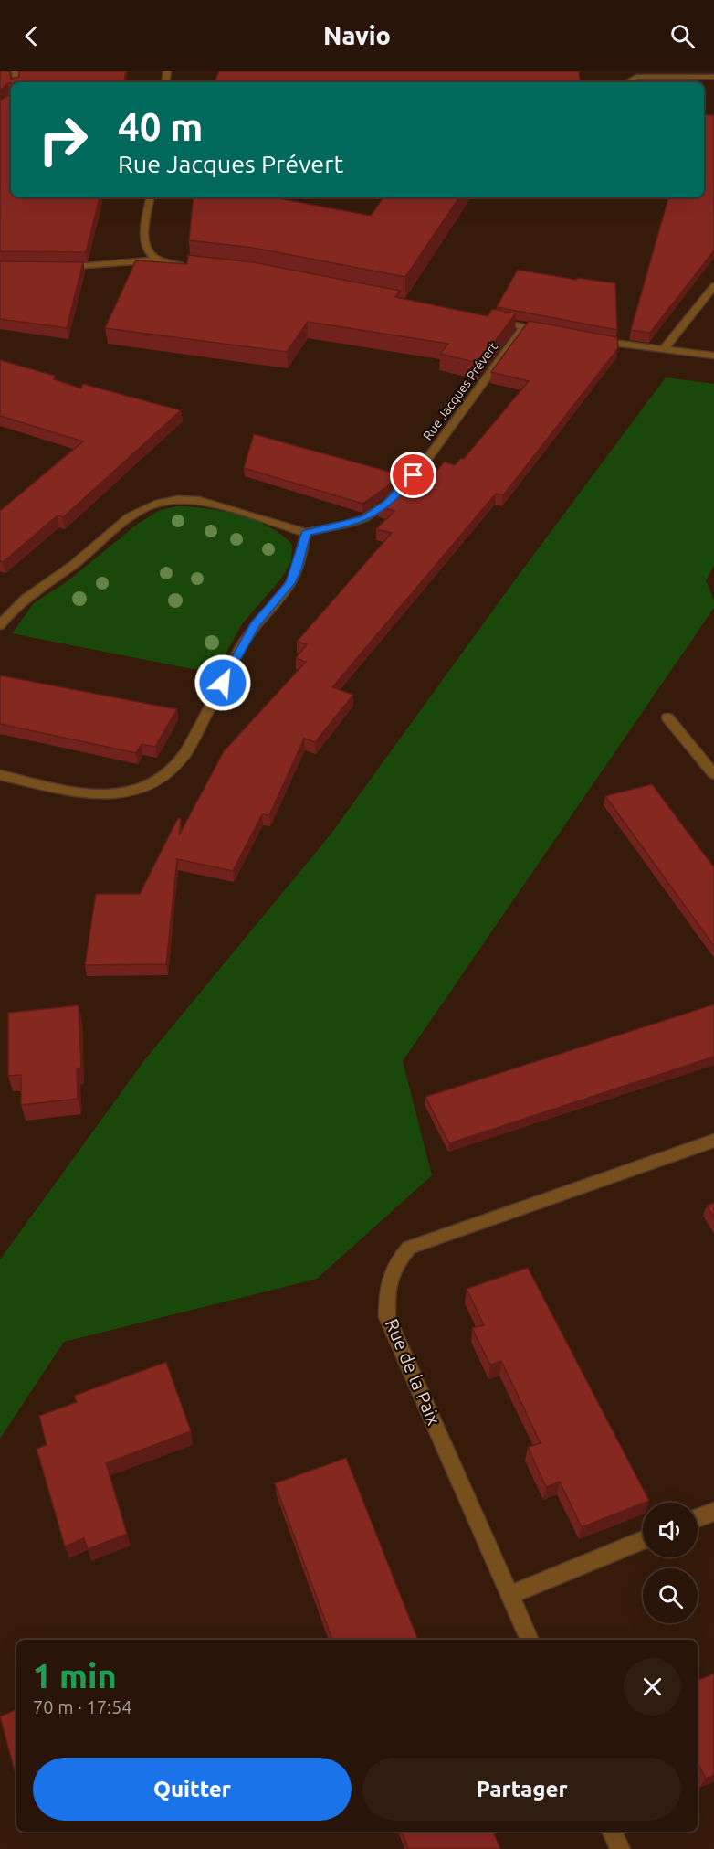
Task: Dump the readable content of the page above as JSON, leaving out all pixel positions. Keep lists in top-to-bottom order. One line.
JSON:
{"streets":{"street":["Rue Jacques Prévert","Rue de la Paix"]},"page":{"header":"Navio","turn":["40 m","Rue Jacques Prévert"],"heading":["1 min","70 m · 17:54"],"buttons":["Quitter","Partager"]}}
